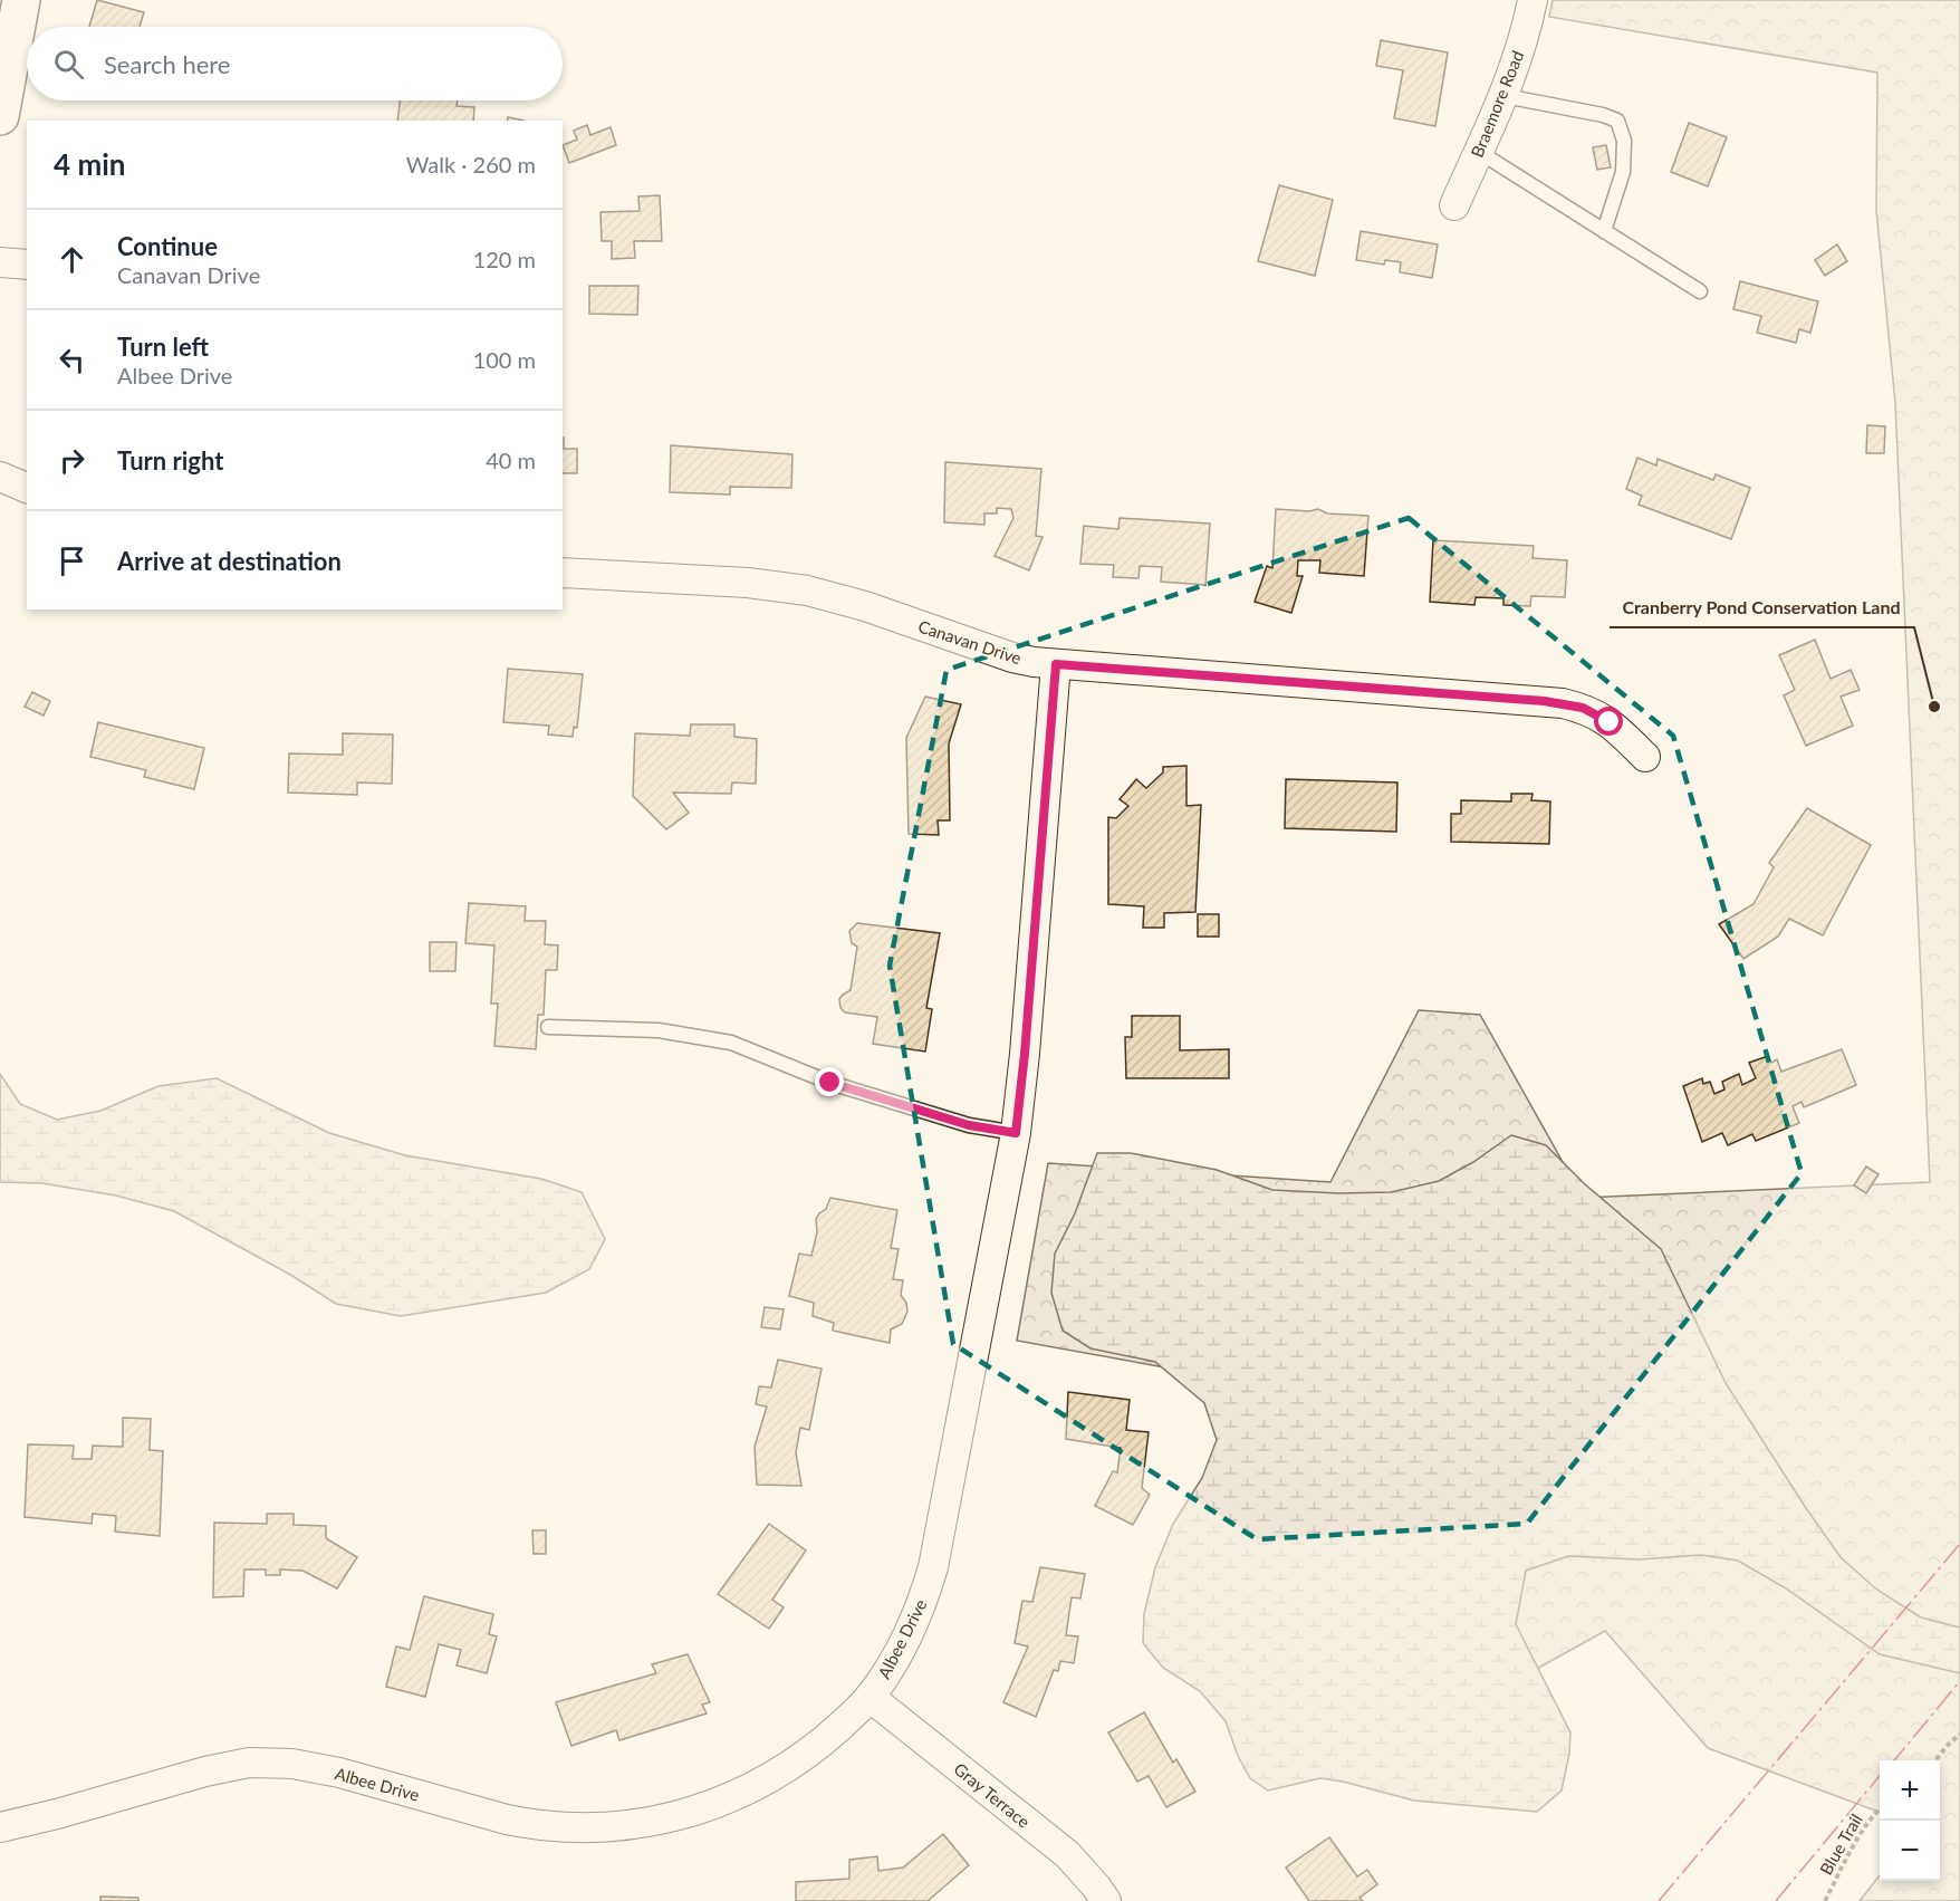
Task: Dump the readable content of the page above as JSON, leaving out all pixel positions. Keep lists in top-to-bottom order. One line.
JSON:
{"streets":{"street":["Braemore Road","Canavan Drive","Albee Drive","Gray Terrace"],"path":["Blue Trail"]},"crossings":[["Canavan Drive","Albee Drive"],["Albee Drive","Gray Terrace"]],"places":["Cranberry Pond Conservation Land"],"page":{"search":"Search here","heading":["4 min","Walk · 260 m"],"list":[["Continue","Canavan Drive","120 m"],["Turn left","Albee Drive","100 m"],["Turn right","40 m"],"Arrive at destination"],"map_buttons":["+","−"]}}
